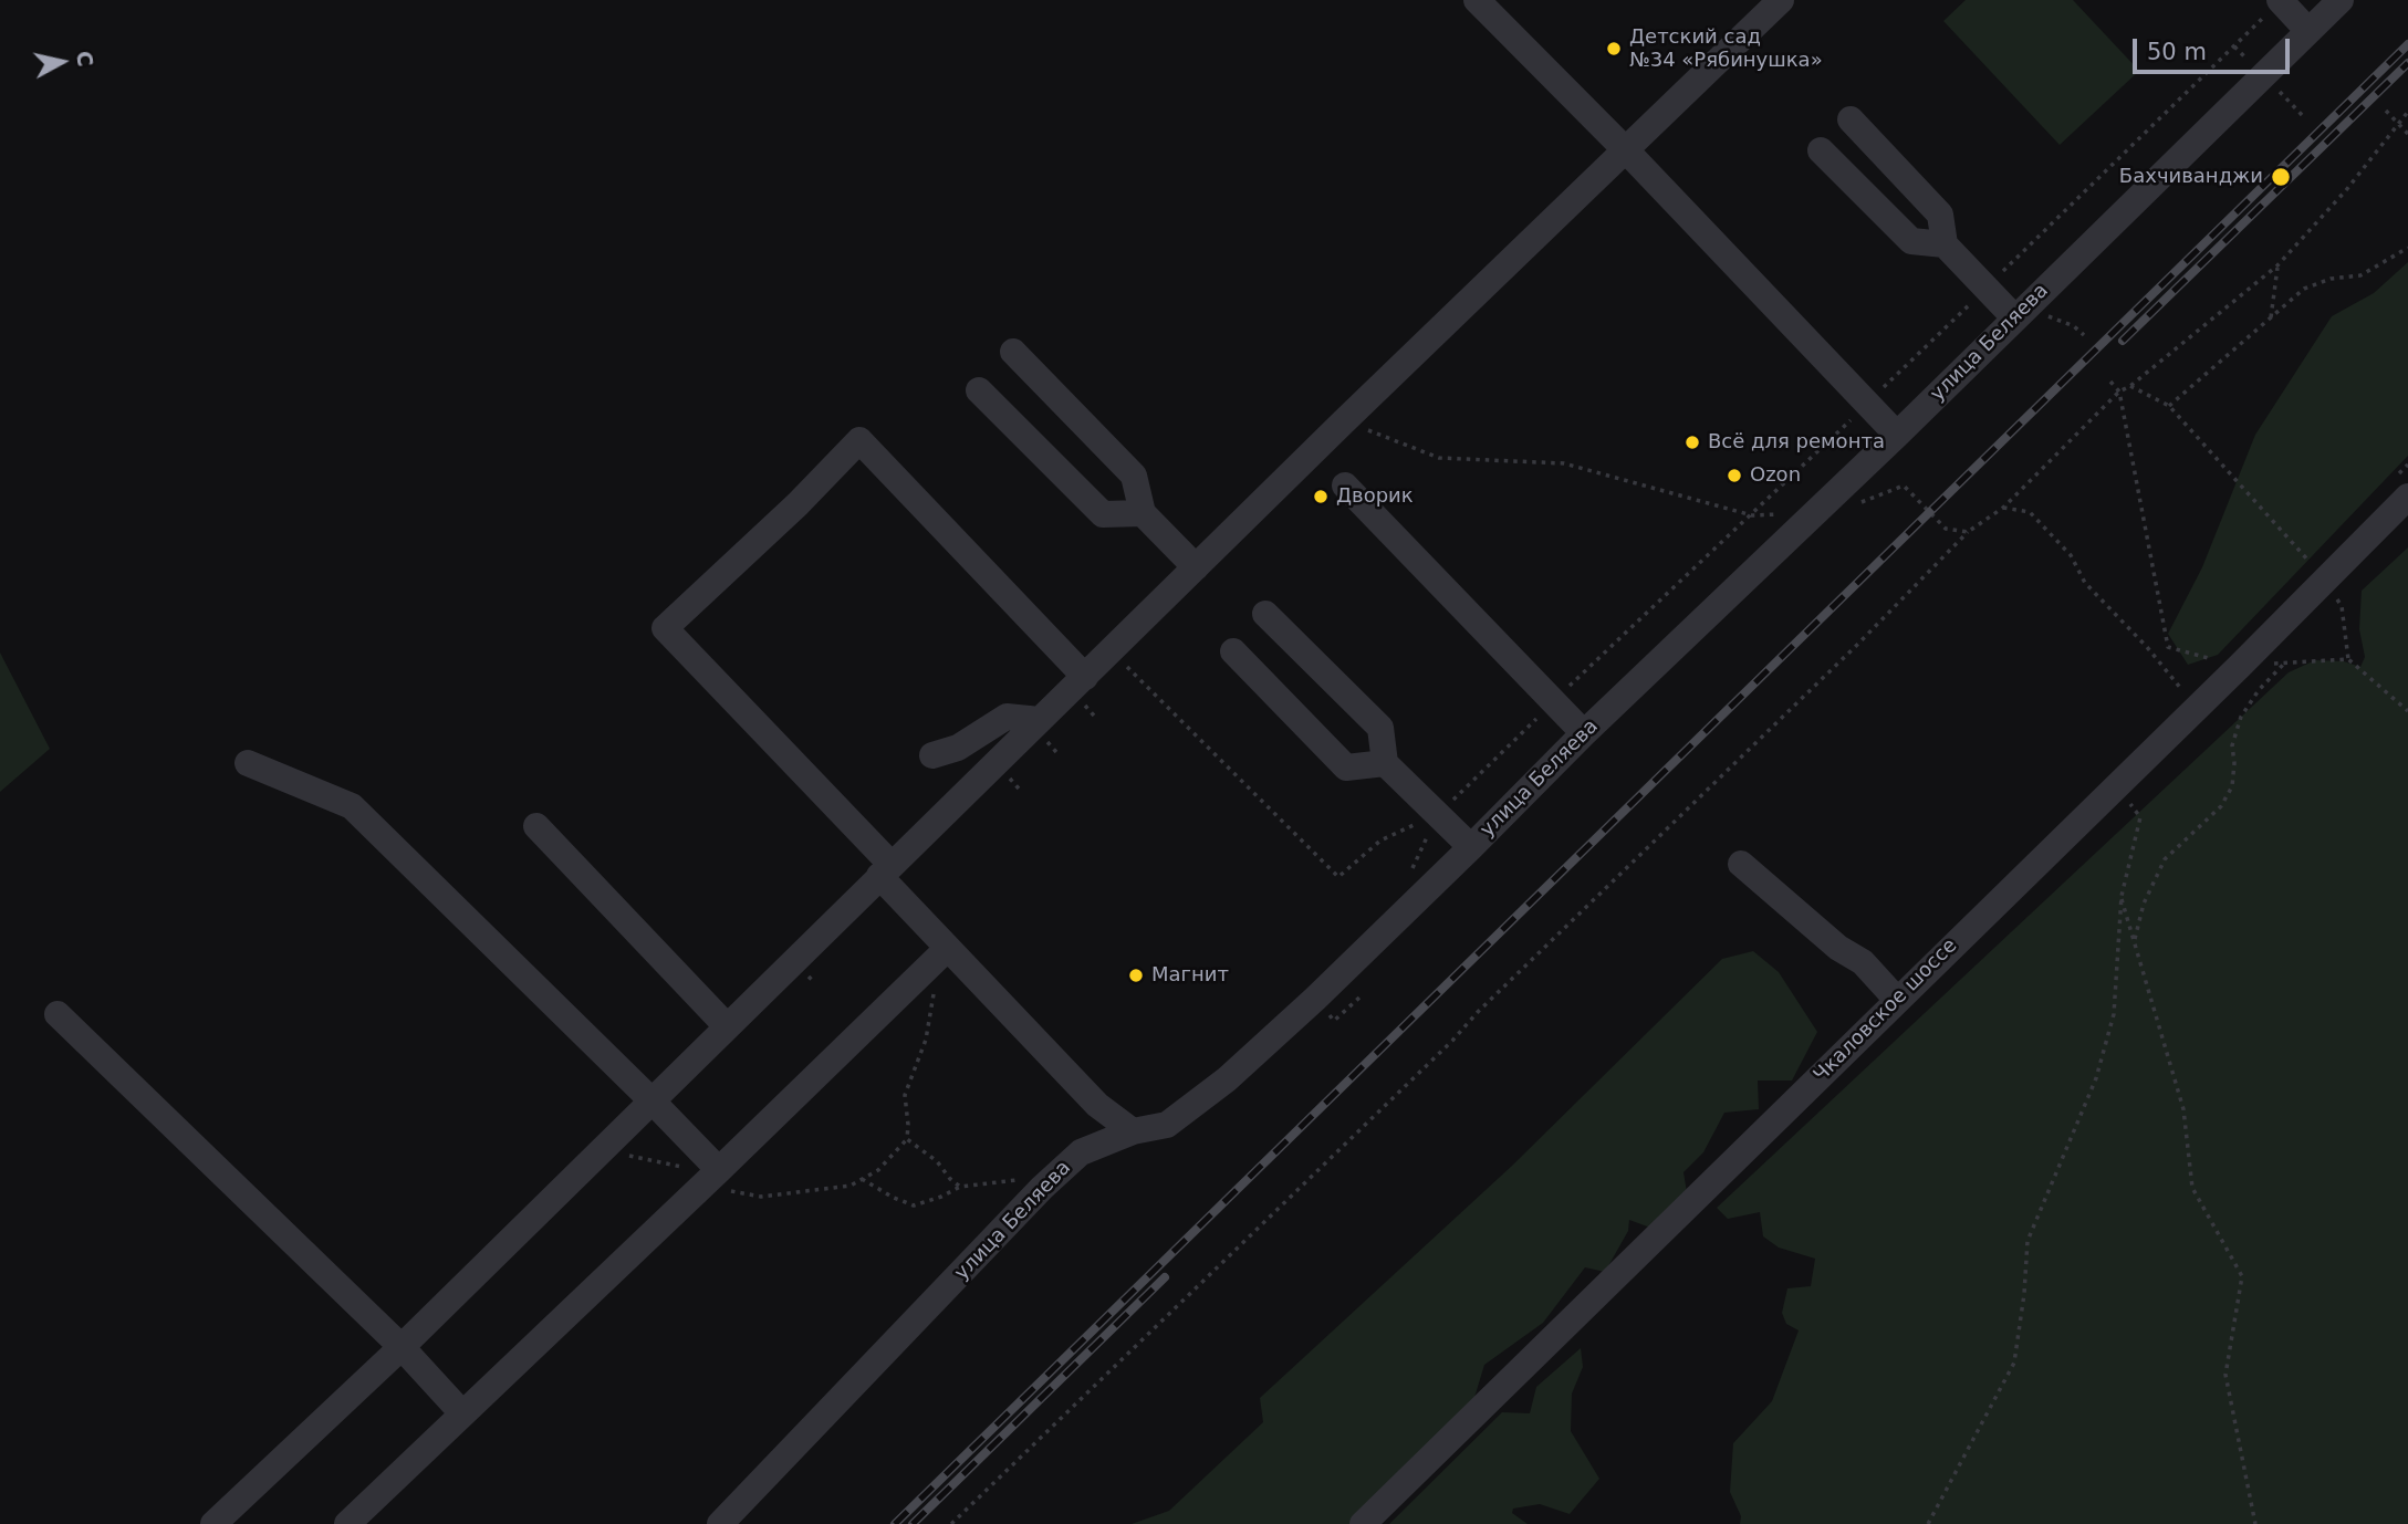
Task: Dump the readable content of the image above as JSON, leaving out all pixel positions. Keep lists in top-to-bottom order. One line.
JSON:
{"streets":{"street":["улица Беляева","Чкаловское шоссе"]},"places":["Детский сад №34 «Рябинушка»","Бахчиванджи","Всё для ремонта","Ozon","Дворик","Магнит"],"scale_bar":"50 m","north":"right"}
